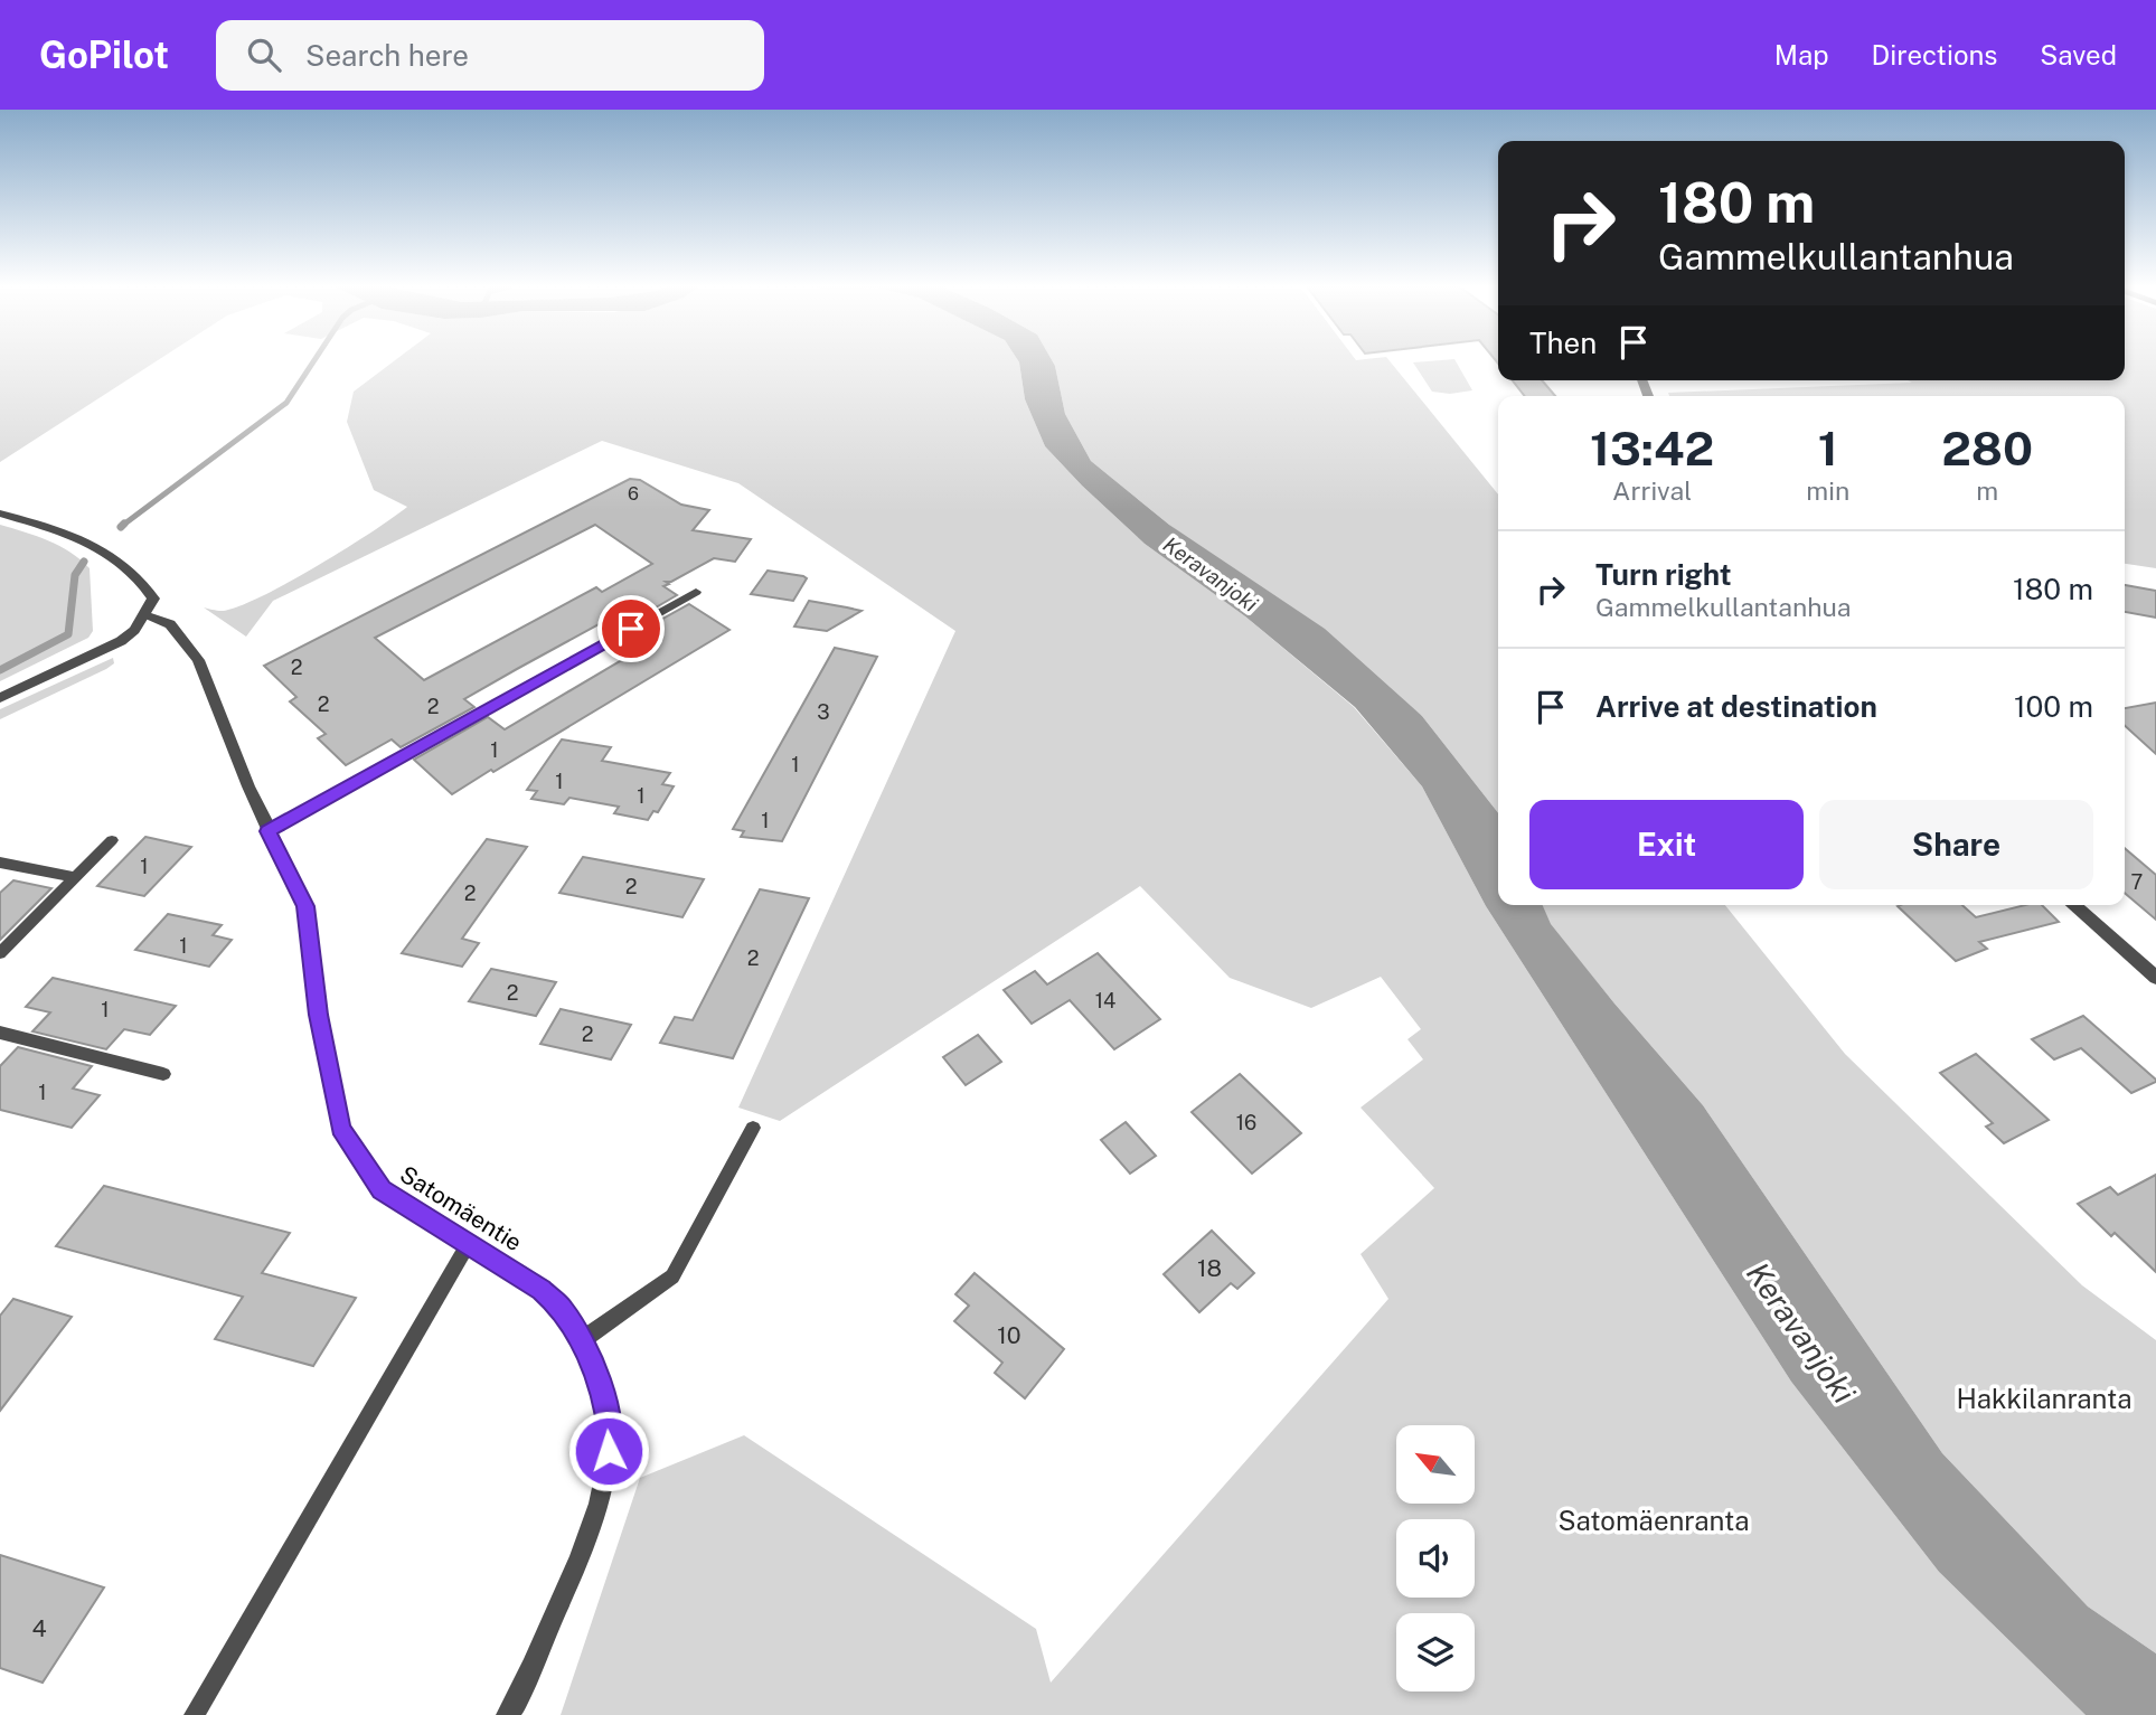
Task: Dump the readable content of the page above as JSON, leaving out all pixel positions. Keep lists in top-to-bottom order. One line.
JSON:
{"streets":{"street":["Satomäentie"]},"water":["Keravanjoki"],"parks":["Hakkilanranta","Satomäenranta"],"house_numbers":["6","2","2","2","3","1","1","1","1","1","1","7","2","2","1","2","2","14","1","2","1","16","18","10","4"],"north":"top left","page":{"header":"GoPilot","search":"Search here","nav":["Map","Directions","Saved"],"turn":["180 m","Gammelkullantanhua"],"then":"Then","eta":["13:42","Arrival","1","min","280","m"],"list":[{"name":"Turn right","note":"Gammelkullantanhua","value":"180 m"},{"name":"Arrive at destination","value":"100 m"}],"buttons":["Exit","Share"]}}
